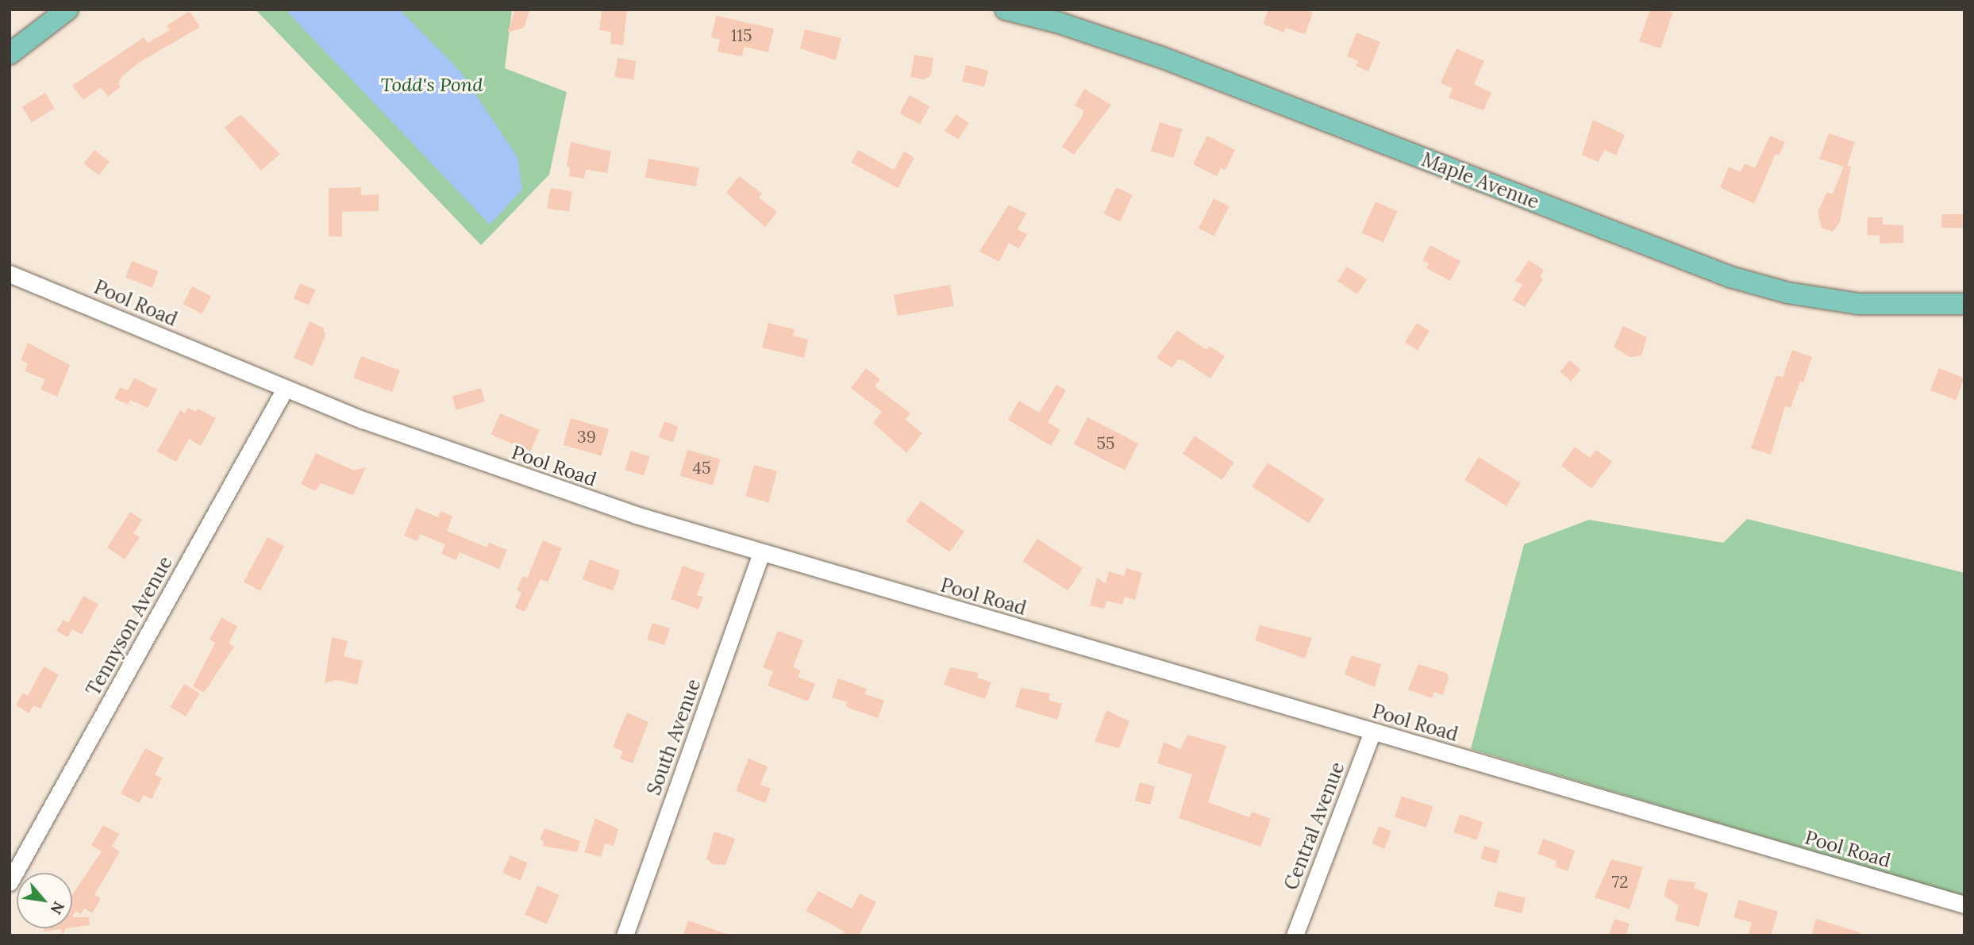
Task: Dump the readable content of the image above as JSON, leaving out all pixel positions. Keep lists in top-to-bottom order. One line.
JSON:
{"streets":{"main road":["Maple Avenue"],"street":["Pool Road","Tennyson Avenue","South Avenue","Central Avenue"]},"crossings":[["Pool Road","Tennyson Avenue"],["Pool Road","South Avenue"],["Pool Road","Central Avenue"]],"parks":["Todd's Pond"],"house_numbers":["115","39","55","45","72"],"north":"bottom right"}
